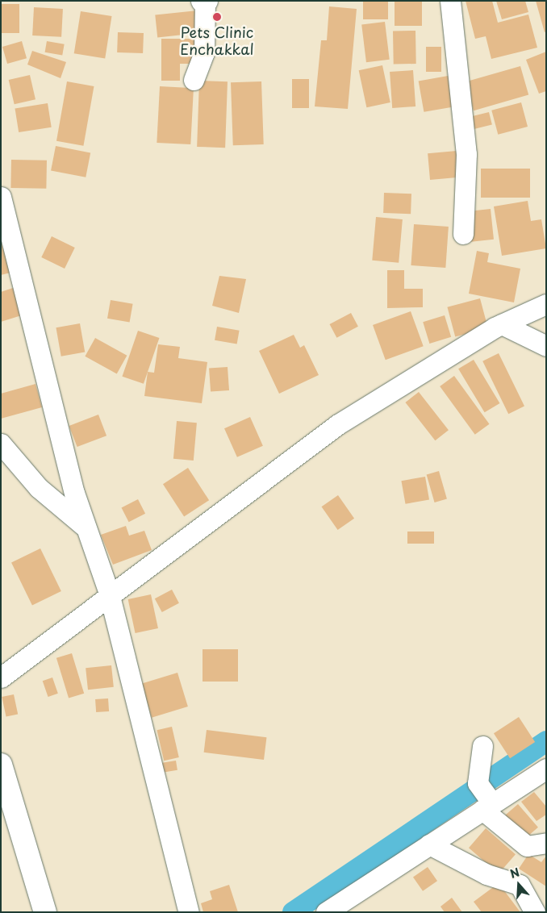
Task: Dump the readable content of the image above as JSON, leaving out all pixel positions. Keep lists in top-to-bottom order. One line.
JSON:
{"places":["Pets Clinic Enchakkal"],"north":"top"}
